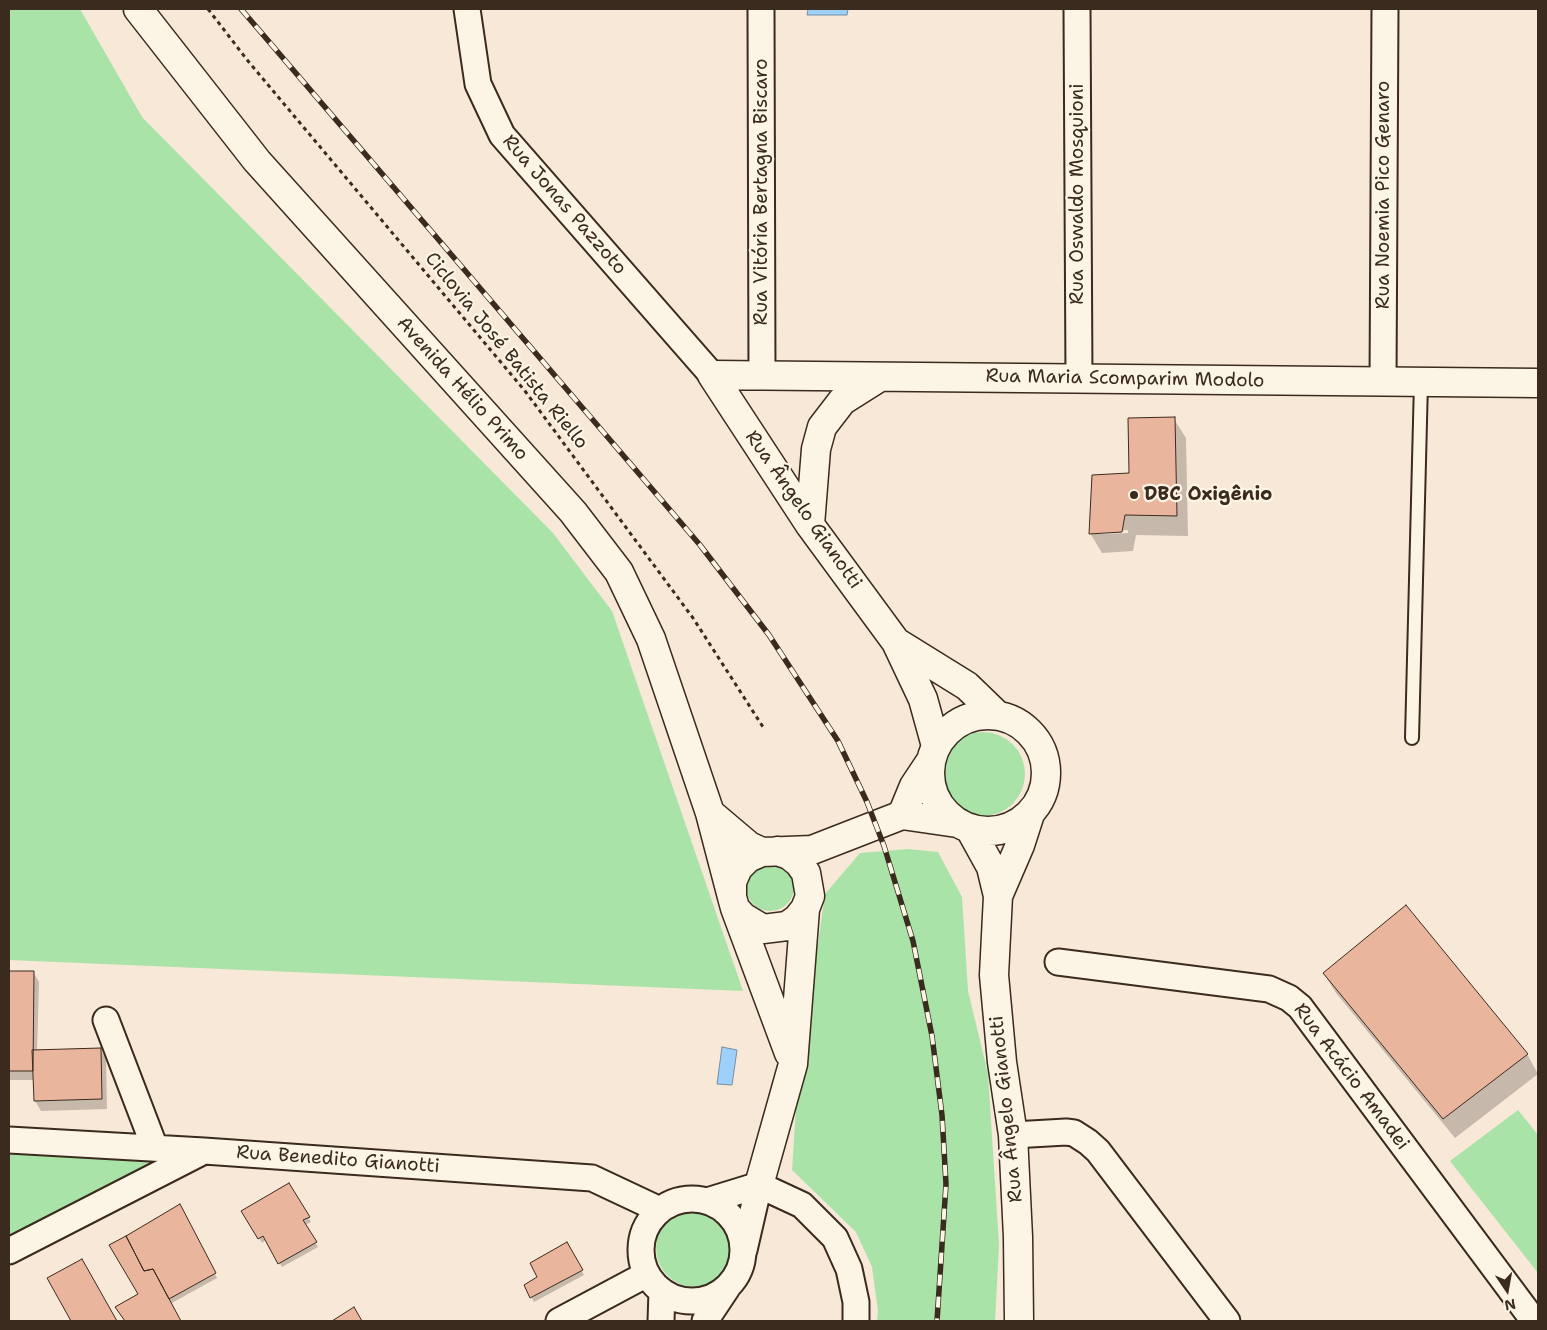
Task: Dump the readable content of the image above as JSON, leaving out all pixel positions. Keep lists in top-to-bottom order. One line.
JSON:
{"streets":{"street":["Rua Vitória Bertagna Biscaro","Rua Oswaldo Mosquioni","Rua Noemia Pico Genaro","Rua Jonas Pazzoto","Rua Maria Scomparim Modolo","Avenida Hélio Primo","Rua Ângelo Gianotti","Rua Acácio Amadei","Rua Benedito Gianotti"],"path":["Ciclovia José Batista Riello"]},"crossings":[["Rua Vitória Bertagna Biscaro","Rua Maria Scomparim Modolo"],["Rua Oswaldo Mosquioni","Rua Maria Scomparim Modolo"],["Rua Noemia Pico Genaro","Rua Maria Scomparim Modolo"],["Rua Jonas Pazzoto","Rua Maria Scomparim Modolo"],["Rua Jonas Pazzoto","Rua Ângelo Gianotti"],["Rua Maria Scomparim Modolo","Rua Ângelo Gianotti"]],"places":["DBC Oxigênio"],"north":"bottom"}
